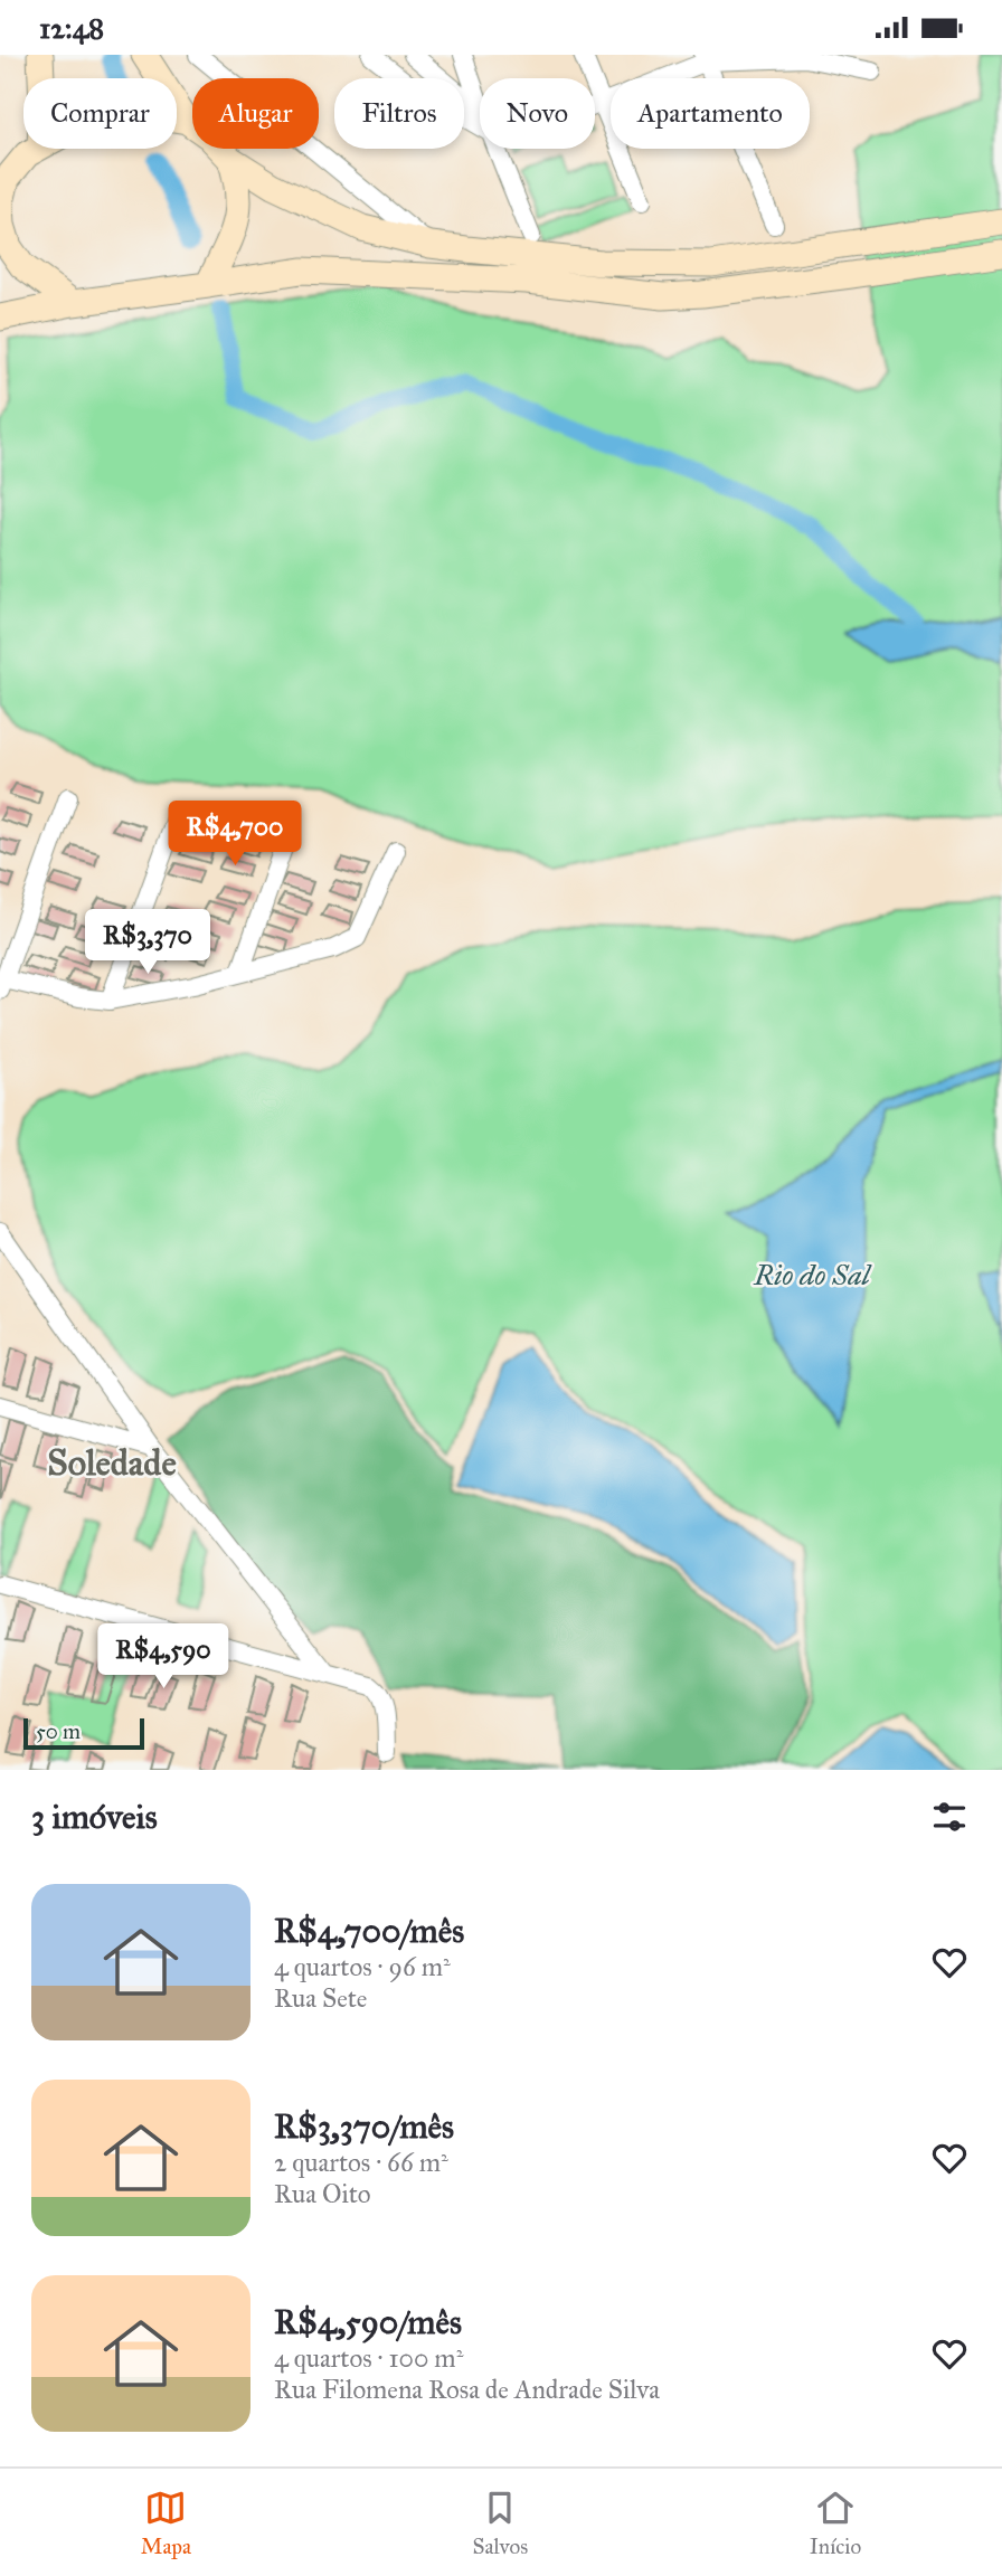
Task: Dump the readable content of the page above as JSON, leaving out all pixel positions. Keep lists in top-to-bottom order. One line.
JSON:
{"districts":["Soledade"],"water":["Rio do Sal"],"scale_bar":"50 m","page":{"status":"12:48","chip":["Comprar","Alugar","Filtros","Novo","Apartamento"],"price":["R$4,700","R$3,370","R$4,590"],"scale":"50 m","heading":"3 imóveis","list":[{"name":"R$4,700/mês","note":"4 quartos · 96 m² · Rua Sete"},{"name":"R$3,370/mês","note":"2 quartos · 66 m² · Rua Oito"},{"name":"R$4,590/mês","note":"4 quartos · 100 m² · Rua Filomena Rosa de Andrade Silva"}],"tabs":["Mapa","Salvos","Início"]}}
